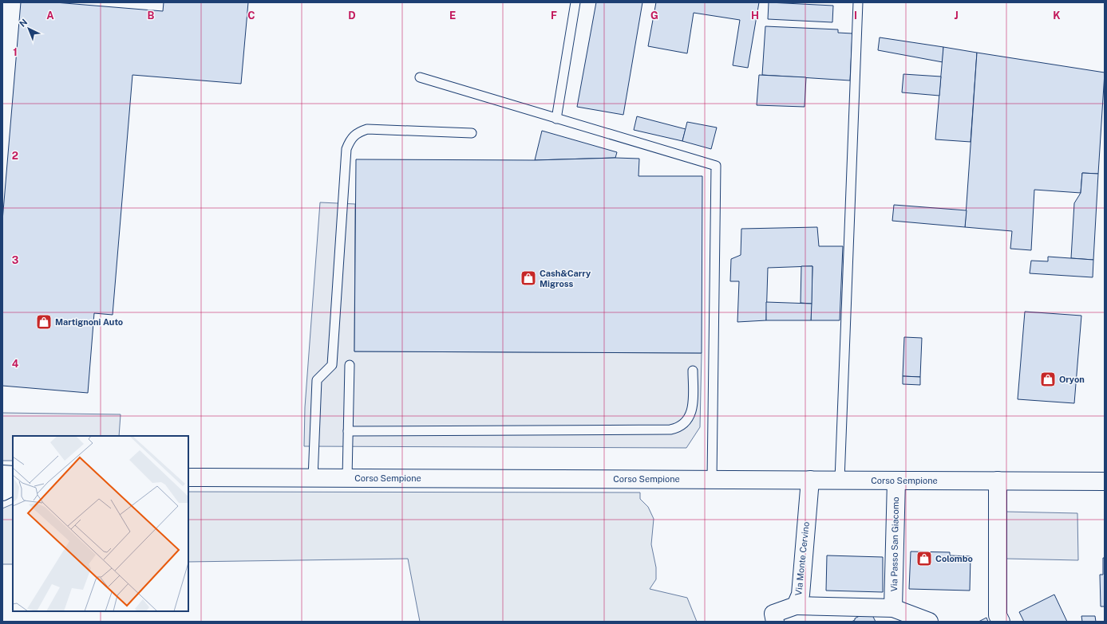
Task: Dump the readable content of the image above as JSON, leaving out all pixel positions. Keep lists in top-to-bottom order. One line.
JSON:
{"streets":{"main road":["Corso Sempione","Via Passo San Giacomo","Via Monte Cervino"]},"crossings":[["Corso Sempione","Via Passo San Giacomo"],["Corso Sempione","Via Monte Cervino"]],"places":{"shop":["Cash&Carry Migross","Martignoni Auto","Oryon","Colombo"]},"north":"top left","grid":{"columns":["A","B","C","D","E","F","G","H","I","J","K"],"rows":["1","2","3","4"]}}
